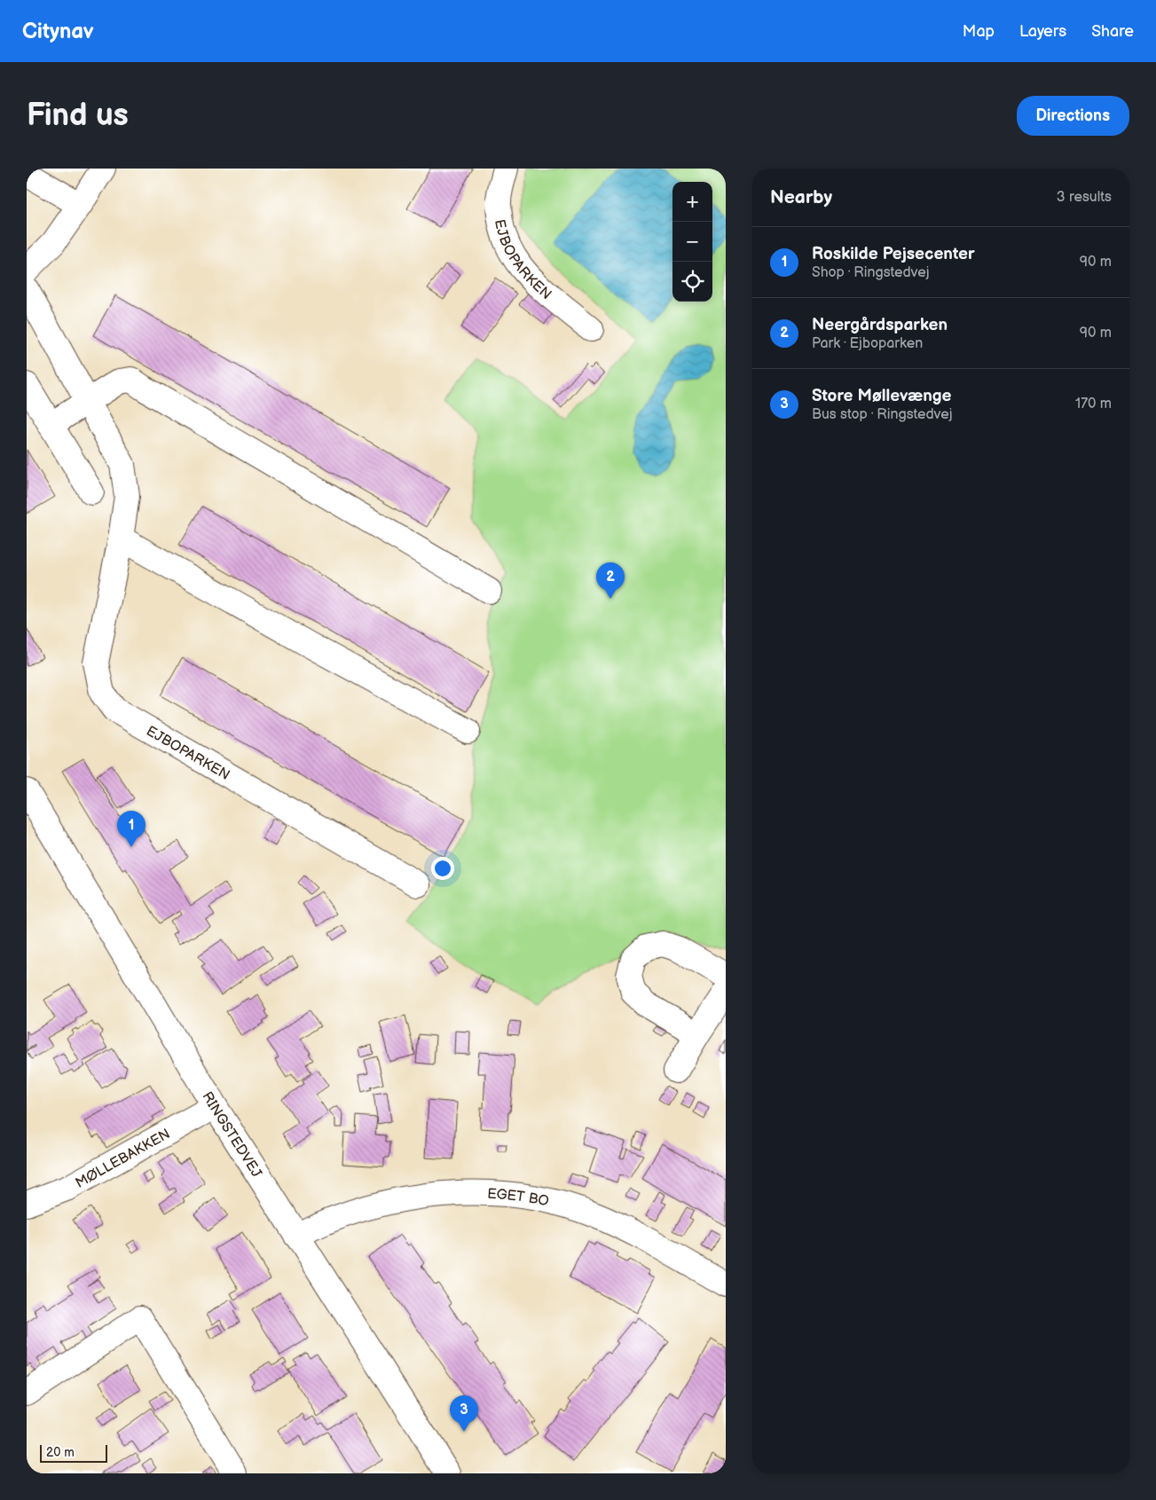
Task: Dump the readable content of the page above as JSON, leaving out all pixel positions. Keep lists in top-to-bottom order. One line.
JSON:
{"streets":{"street":["EJBOPARKEN","RINGSTEDVEJ","MØLLEBAKKEN","EGET BO"]},"crossings":[["RINGSTEDVEJ","MØLLEBAKKEN"],["RINGSTEDVEJ","EGET BO"]],"scale_bar":"20 m","page":{"header":"Citynav","nav":["Map","Layers","Share"],"buttons":"Directions","title":"Find us","heading":["Nearby","3 results"],"map_buttons":["+","−"],"list":[{"mark":"1","name":"Roskilde Pejsecenter","note":"Shop · Ringstedvej","value":"90 m"},{"mark":"2","name":"Neergårdsparken","note":"Park · Ejboparken","value":"90 m"},{"mark":"3","name":"Store Møllevænge","note":"Bus stop · Ringstedvej","value":"170 m"}],"pins":["2","1","3"],"scale":"20 m"}}
